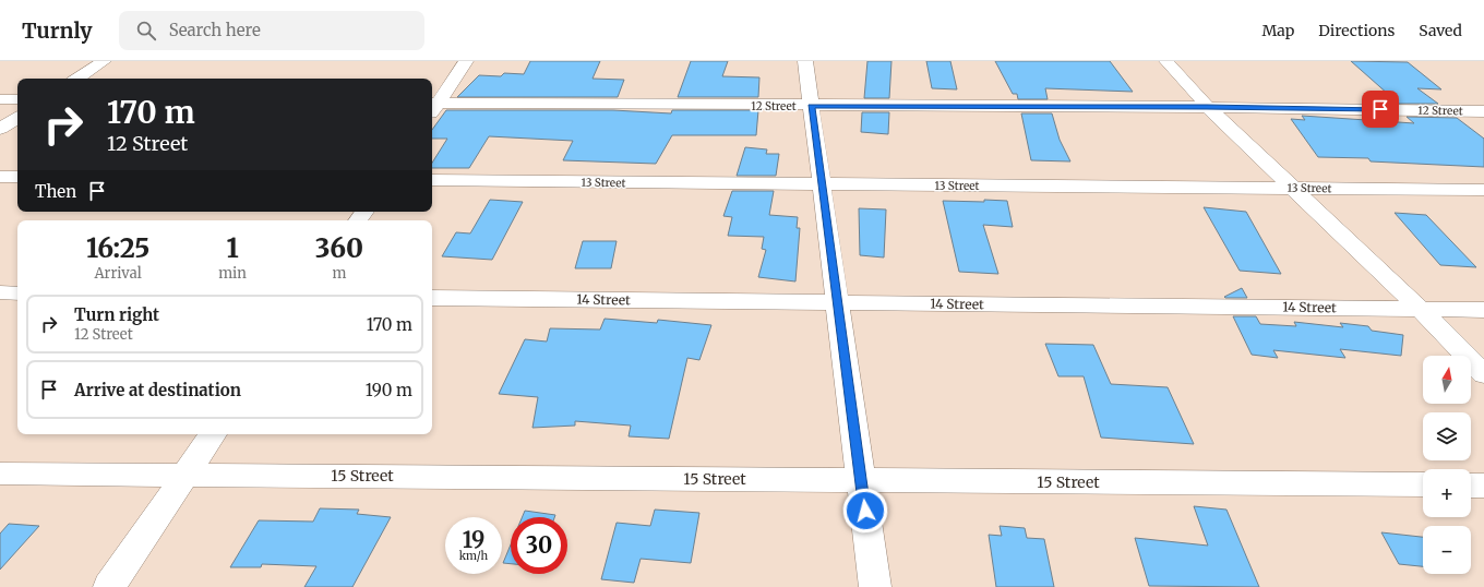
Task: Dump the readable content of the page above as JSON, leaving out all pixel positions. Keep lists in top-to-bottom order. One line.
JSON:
{"streets":{"street":["12 Street","13 Street","14 Street","15 Street"]},"north":"top","page":{"header":"Turnly","search":"Search here","nav":["Map","Directions","Saved"],"turn":["170 m","12 Street"],"then":"Then","eta":["16:25","Arrival","1","min","360","m"],"list":[{"name":"Turn right","note":"12 Street","value":"170 m"},{"name":"Arrive at destination","value":"190 m"}],"map_buttons":["+","−"],"speed":"19 km/h","limit":"30"}}
